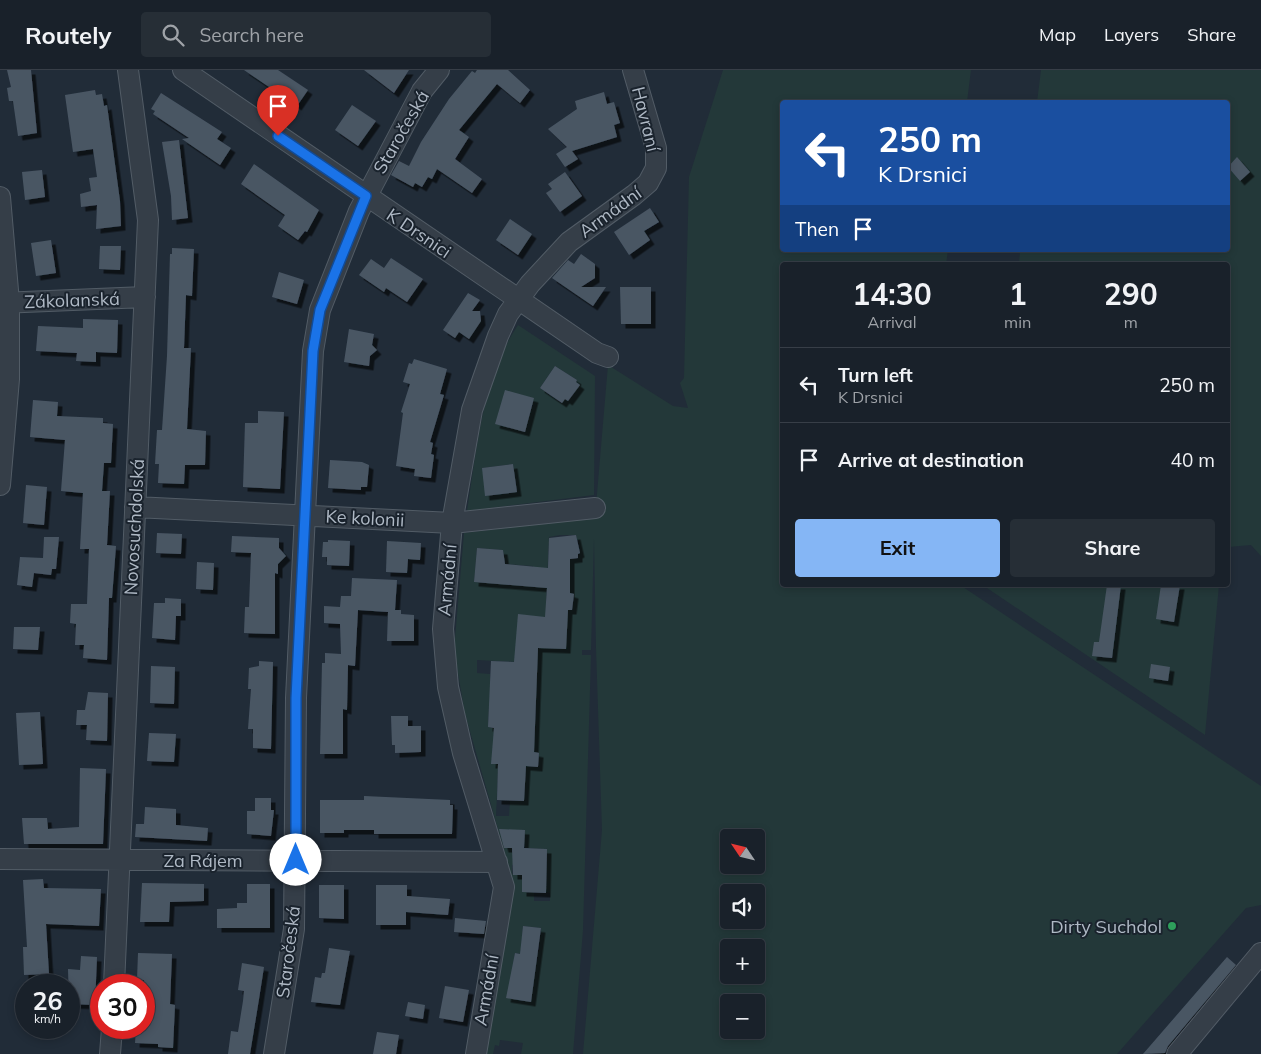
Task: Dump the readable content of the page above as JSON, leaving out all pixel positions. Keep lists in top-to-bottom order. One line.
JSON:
{"streets":{"street":["Havraní","Staročeská","Armádní","K Drsnici","Zákolanská","Ke kolonii","Novosuchdolská","Za Rájem"]},"crossings":[["Havraní","Armádní"],["Staročeská","K Drsnici"],["Staročeská","Ke kolonii"],["Staročeská","Za Rájem"],["Armádní","K Drsnici"],["Armádní","Ke kolonii"],["Armádní","Za Rájem"],["Zákolanská","Novosuchdolská"],["Ke kolonii","Novosuchdolská"],["Novosuchdolská","Za Rájem"]],"places":["Dirty Suchdol"],"north":"top left","page":{"header":"Routely","search":"Search here","nav":["Map","Layers","Share"],"turn":["250 m","K Drsnici"],"then":"Then","eta":["14:30","Arrival","1","min","290","m"],"list":[{"name":"Turn left","note":"K Drsnici","value":"250 m"},{"name":"Arrive at destination","value":"40 m"}],"buttons":["Exit","Share"],"map_buttons":["+","−"],"speed":"26 km/h","limit":"30"}}
